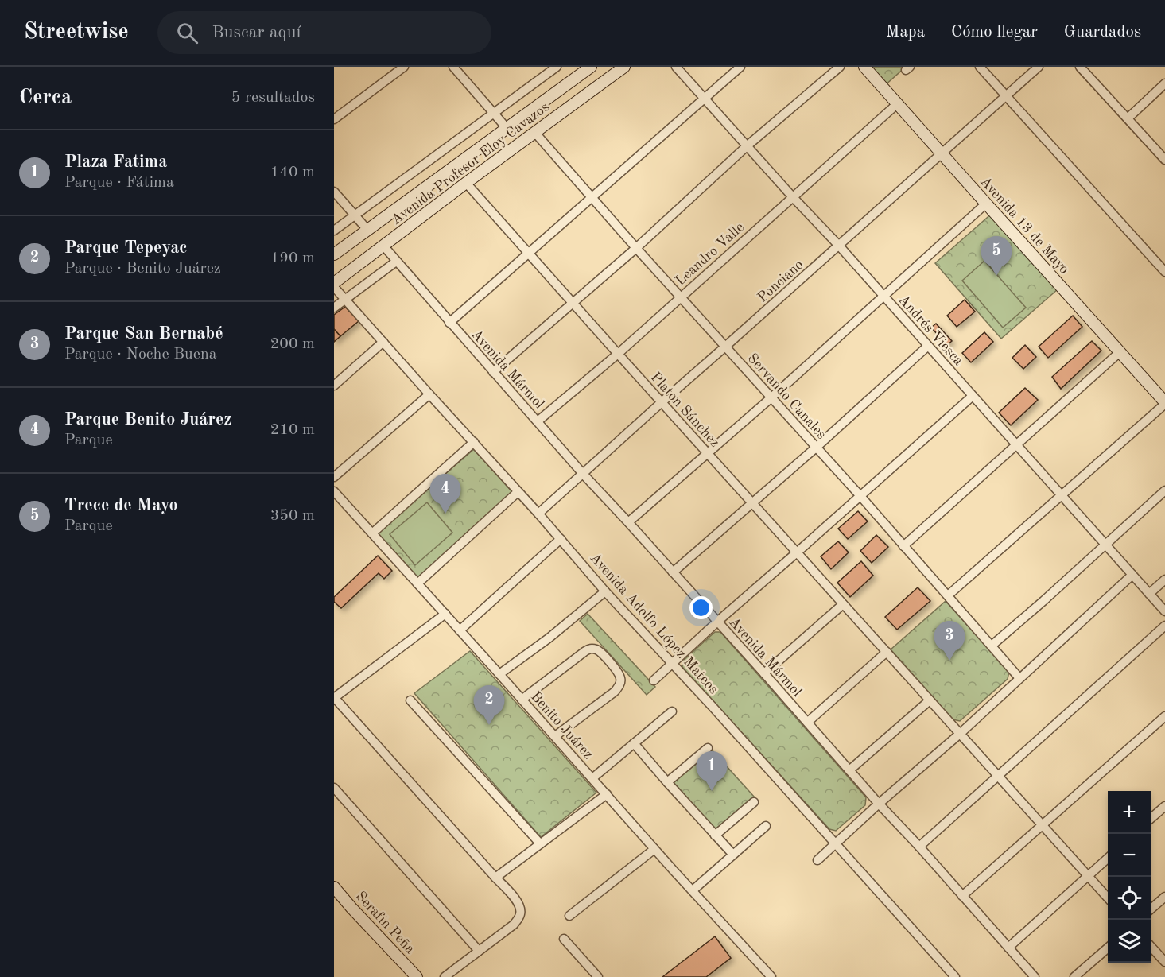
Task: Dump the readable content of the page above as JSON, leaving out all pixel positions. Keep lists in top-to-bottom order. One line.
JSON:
{"streets":{"main road":["Avenida Profesor Eloy Cavazos","Avenida 13 de Mayo","Serafín Peña"],"street":["Leandro Valle","Ponciano","Andrés Viesca","Avenida Mármol","Servando Canales","Platón Sánchez","Avenida Adolfo López Mateos","Benito Juárez"]},"crossings":[["Avenida Profesor Eloy Cavazos","Avenida Mármol"],["Avenida Profesor Eloy Cavazos","Servando Canales"],["Avenida Profesor Eloy Cavazos","Platón Sánchez"],["Avenida 13 de Mayo","Leandro Valle"],["Avenida 13 de Mayo","Ponciano"],["Leandro Valle","Andrés Viesca"],["Leandro Valle","Avenida Mármol"],["Leandro Valle","Servando Canales"],["Leandro Valle","Platón Sánchez"],["Ponciano","Andrés Viesca"],["Ponciano","Avenida Mármol"],["Ponciano","Servando Canales"],["Ponciano","Platón Sánchez"],["Ponciano","Avenida Adolfo López Mateos"]],"page":{"header":"Streetwise","search":"Buscar aquí","nav":["Mapa","Cómo llegar","Guardados"],"heading":["Cerca","5 resultados"],"list":[{"mark":"1","name":"Plaza Fatima","note":"Parque · Fátima","value":"140 m"},{"mark":"2","name":"Parque Tepeyac","note":"Parque · Benito Juárez","value":"190 m"},{"mark":"3","name":"Parque San Bernabé","note":"Parque · Noche Buena","value":"200 m"},{"mark":"4","name":"Parque Benito Juárez","note":"Parque","value":"210 m"},{"mark":"5","name":"Trece de Mayo","note":"Parque","value":"350 m"}],"pins":["5","4","3","2","1"],"map_buttons":["+","−"]}}
